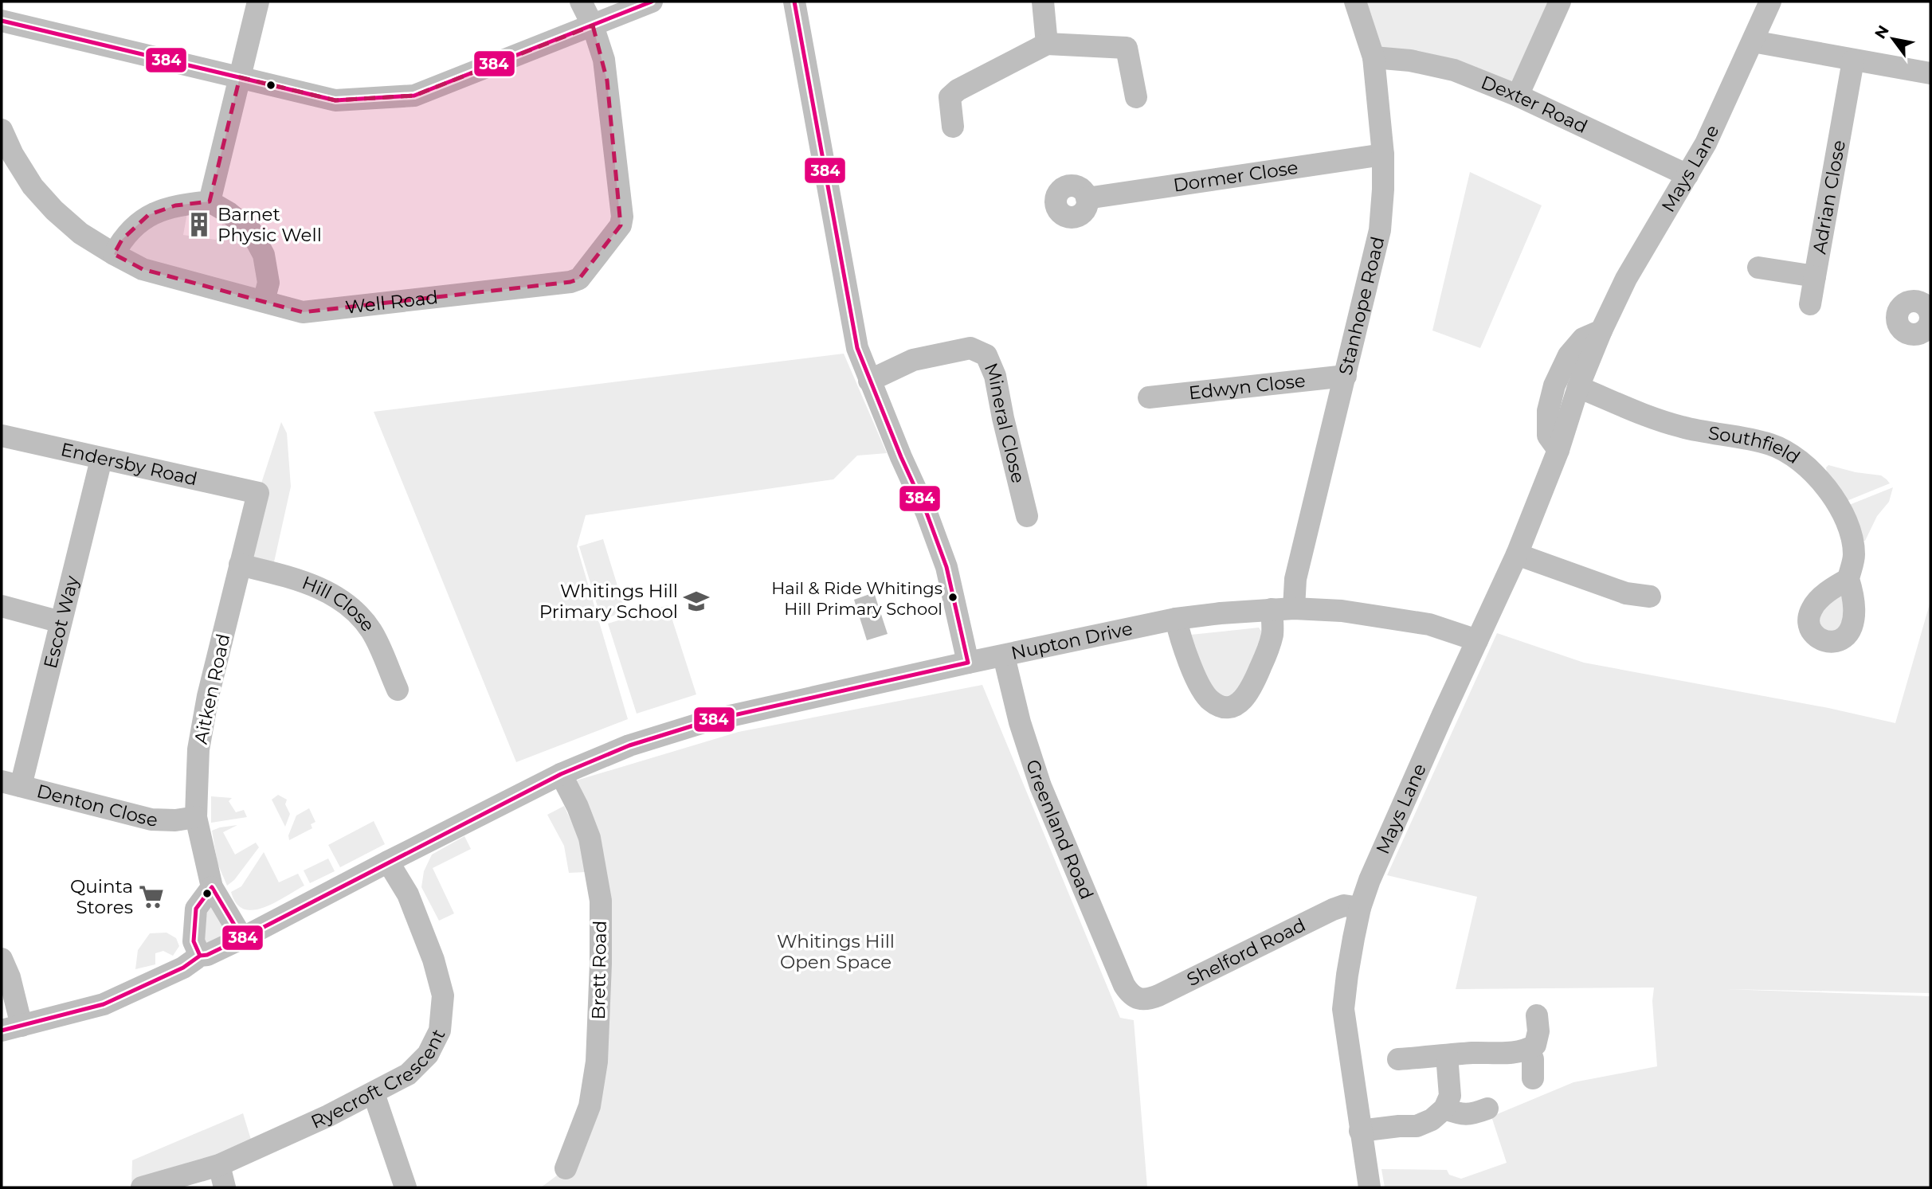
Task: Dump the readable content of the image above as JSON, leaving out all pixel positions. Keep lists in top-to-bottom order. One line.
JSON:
{"streets":{"street":["Dexter Road","Mays Lane","Dormer Close","Adrian Close","Well Road","Stanhope Road","Edwyn Close","Mineral Close","Southfield","Endersby Road","Hill Close","Escot Way","Nupton Drive","Aitken Road","Denton Close","Greenland Road","Shelford Road","Brett Road","Ryecroft Crescent"]},"crossings":[["Dexter Road","Mays Lane"],["Dexter Road","Stanhope Road"],["Mays Lane","Southfield"],["Mays Lane","Nupton Drive"],["Mays Lane","Shelford Road"],["Dormer Close","Stanhope Road"],["Stanhope Road","Edwyn Close"],["Stanhope Road","Nupton Drive"],["Endersby Road","Escot Way"],["Endersby Road","Aitken Road"],["Hill Close","Aitken Road"],["Escot Way","Denton Close"],["Nupton Drive","Aitken Road"],["Nupton Drive","Greenland Road"],["Nupton Drive","Brett Road"],["Nupton Drive","Ryecroft Crescent"],["Aitken Road","Denton Close"],["Greenland Road","Shelford Road"]],"parks":["Whitings Hill Open Space"],"places":{"building":["Barnet Physic Well"],"other":["Hail & Ride Whitings Hill Primary School"],"school or university":["Whitings Hill Primary School"],"supermarket":["Quinta Stores"]},"lines":["transit line 384"],"north":"top left"}
